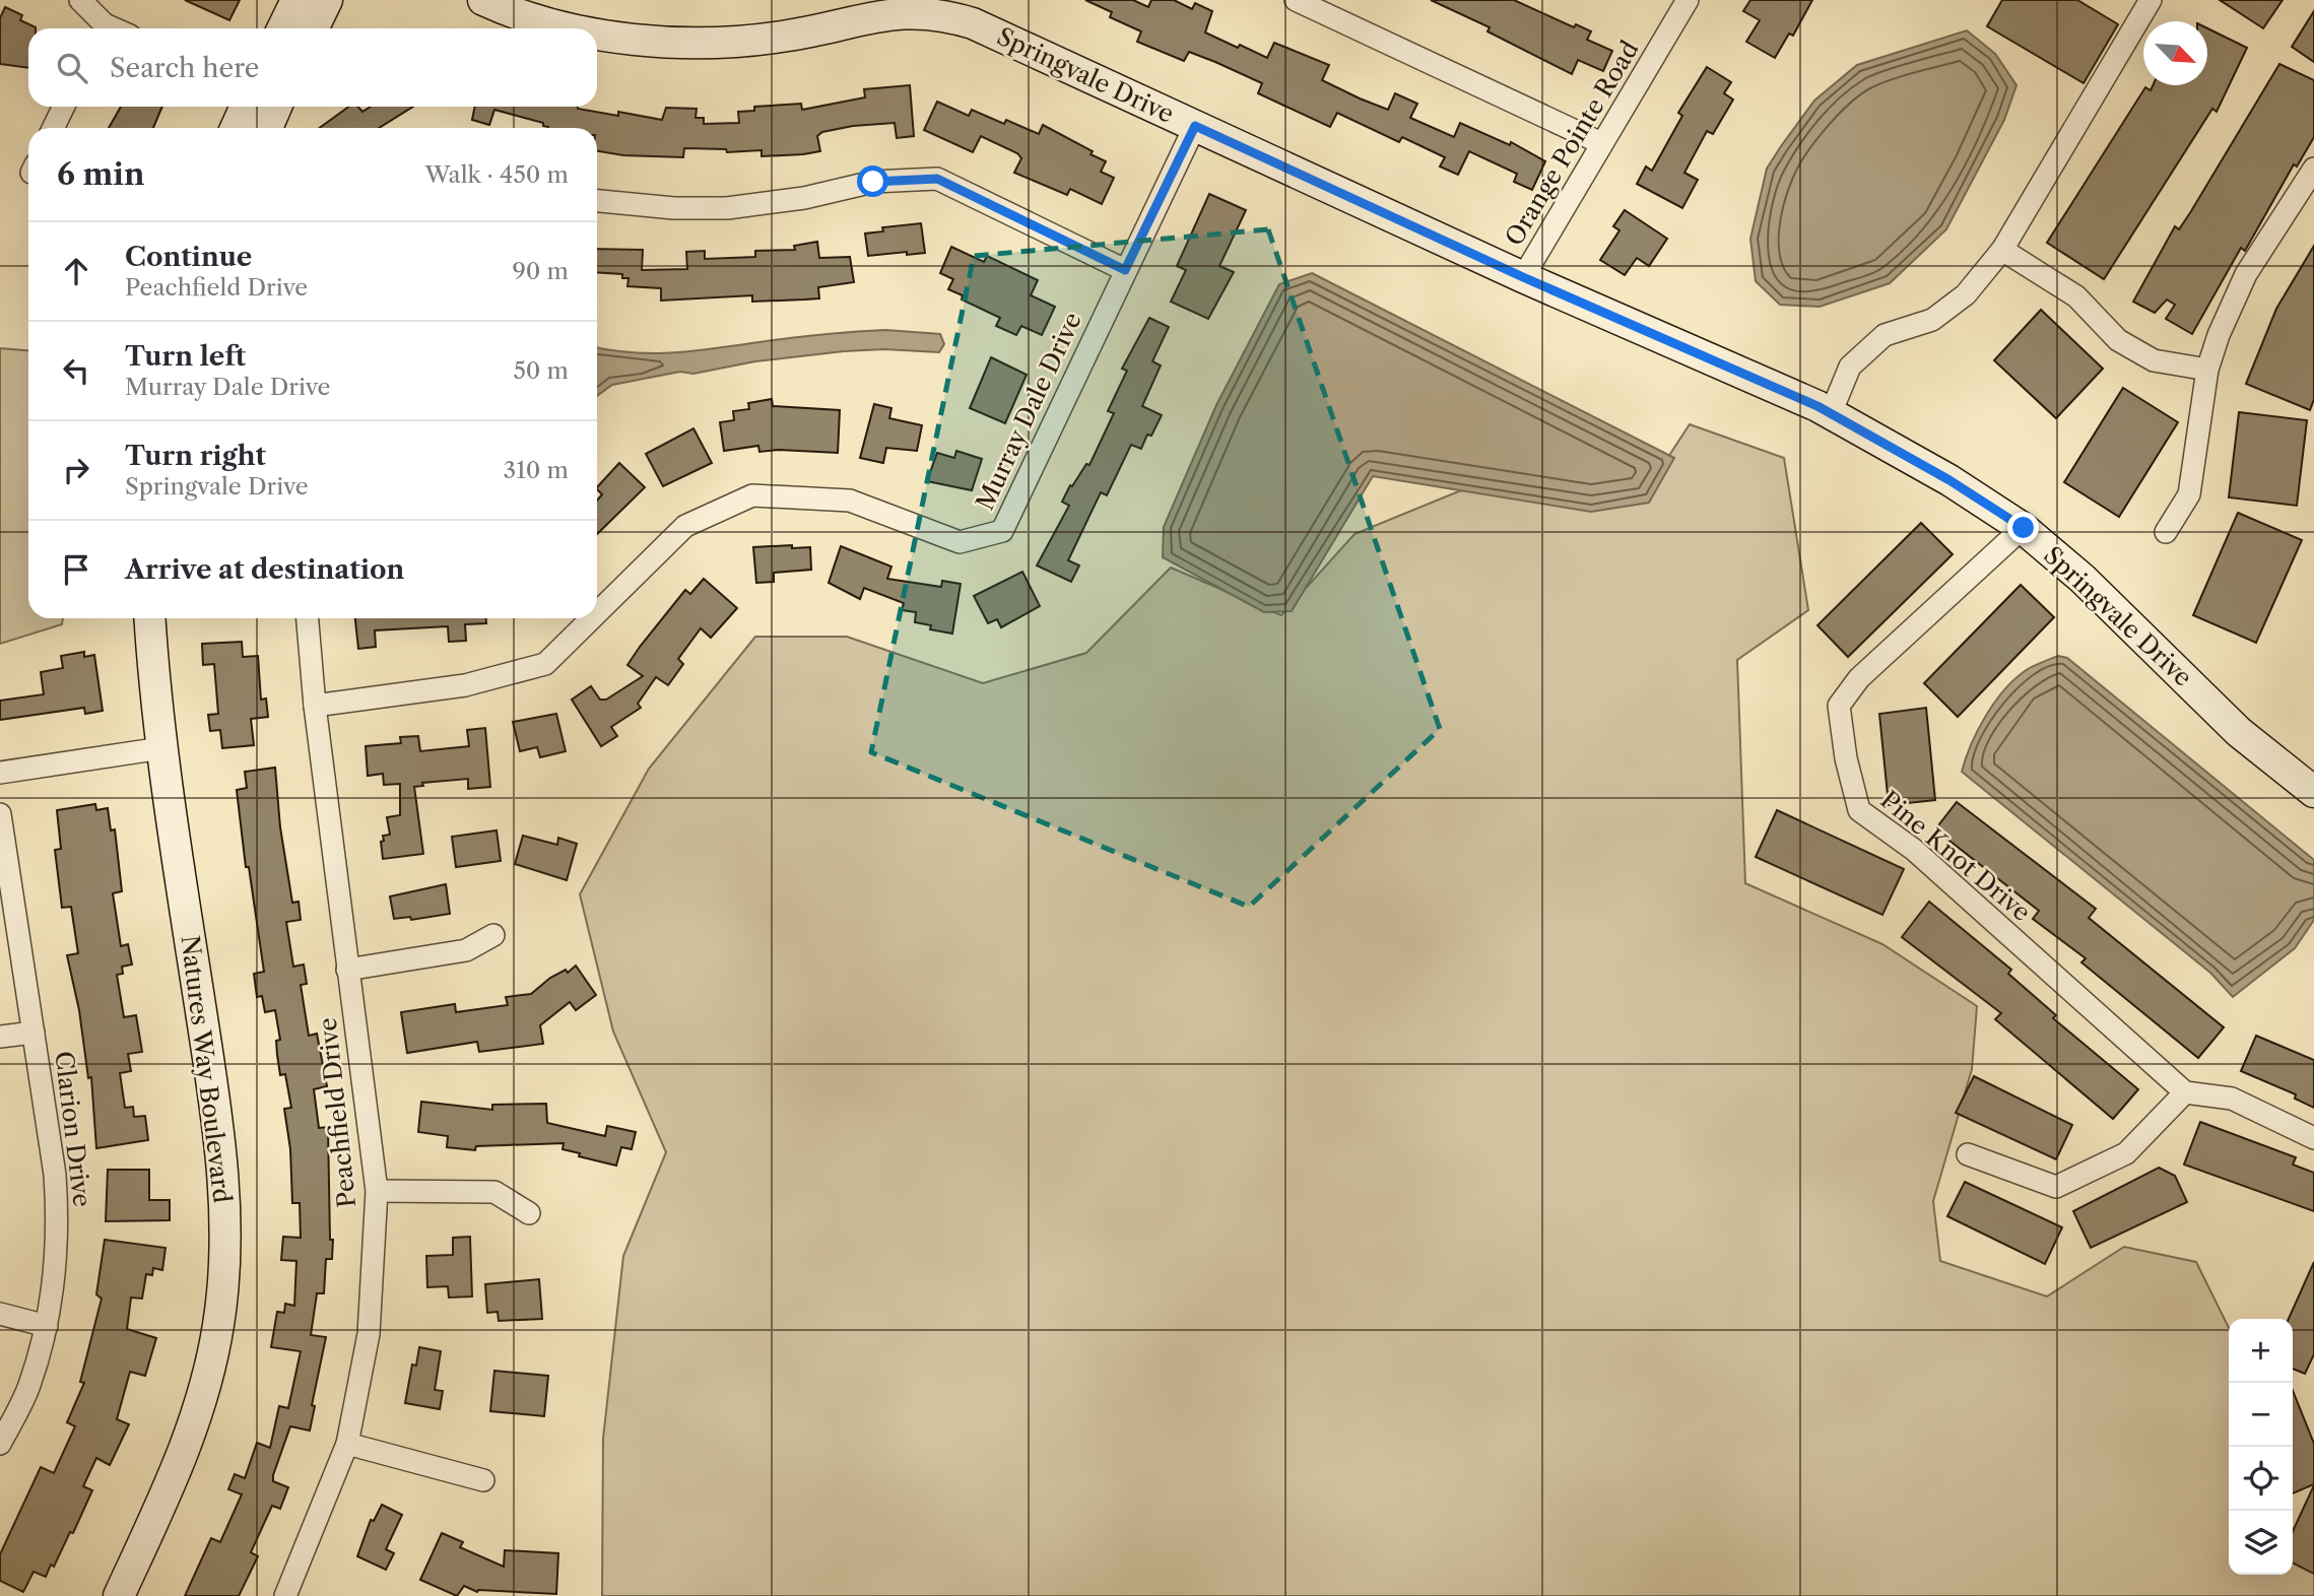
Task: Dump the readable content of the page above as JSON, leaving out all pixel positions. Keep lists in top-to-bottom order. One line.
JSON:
{"streets":{"street":["Springvale Drive","Orange Pointe Road","Murray Dale Drive","Pine Knot Drive","Natures Way Boulevard","Peachfield Drive","Clarion Drive"]},"crossings":[["Springvale Drive","Orange Pointe Road"],["Springvale Drive","Murray Dale Drive"],["Springvale Drive","Pine Knot Drive"],["Murray Dale Drive","Peachfield Drive"]],"north":"bottom right","page":{"search":"Search here","heading":["6 min","Walk · 450 m"],"list":[["Continue","Peachfield Drive","90 m"],["Turn left","Murray Dale Drive","50 m"],["Turn right","Springvale Drive","310 m"],"Arrive at destination"],"map_buttons":["+","−"]}}
